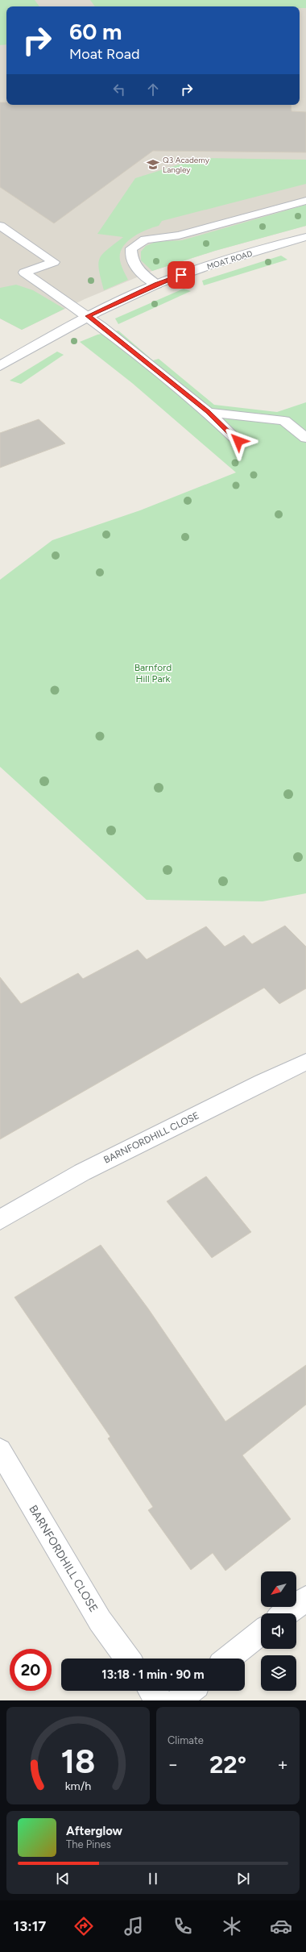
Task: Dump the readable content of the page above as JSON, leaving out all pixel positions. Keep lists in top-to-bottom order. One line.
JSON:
{"streets":{"street":["MOAT ROAD","BARNFORDHILL CLOSE"]},"parks":["Barnford Hill Park"],"places":{"school or university":["Q3 Academy Langley"]},"north":"bottom left","page":{"turn":["60 m","Moat Road"],"limit":"20","trip":"13:18 · 1 min · 90 m","tile":"Climate","heat":["−","22°","+"],"song":["Afterglow","The Pines"],"tabs":"13:17","gauge":["18","km/h"]}}
